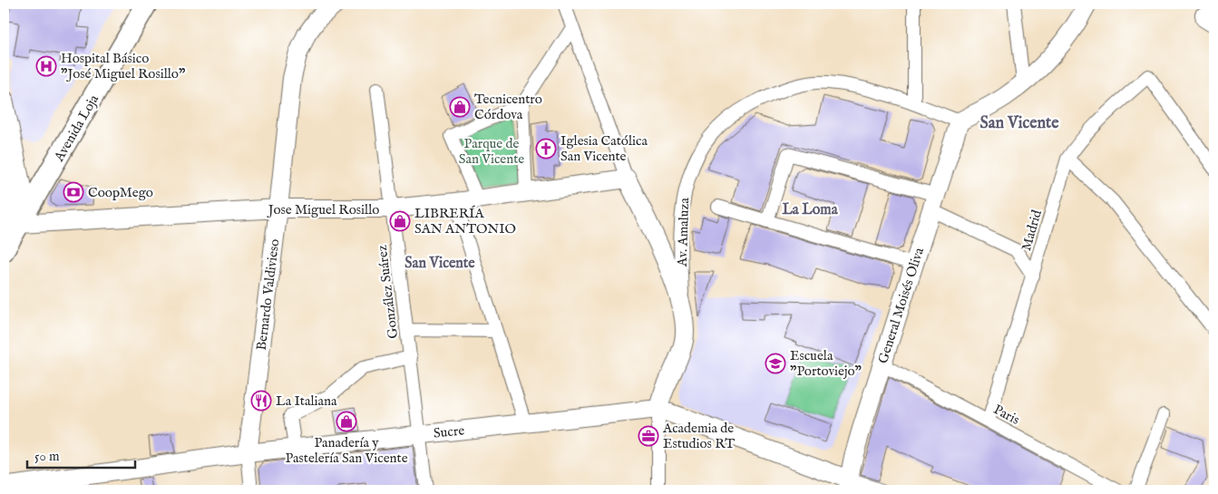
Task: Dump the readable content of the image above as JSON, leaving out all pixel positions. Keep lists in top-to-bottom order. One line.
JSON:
{"streets":{"main road":["Avenida Loja","Jose Miguel Rosillo","Av. Amaluza","Bernardo Valdivieso","General Moisés Oliva","Sucre"],"street":["Madrid","González Suárez","Paris"]},"crossings":[["Avenida Loja","Jose Miguel Rosillo"],["Jose Miguel Rosillo","González Suárez"],["Jose Miguel Rosillo","Bernardo Valdivieso"],["Madrid","Paris"],["Av. Amaluza","General Moisés Oliva"],["Av. Amaluza","Sucre"],["González Suárez","Sucre"],["Bernardo Valdivieso","Sucre"],["General Moisés Oliva","Paris"],["General Moisés Oliva","Sucre"]],"districts":["San Vicente","La Loma","San Vicente"],"parks":["Parque de San Vicente"],"places":{"hospital":["Hospital Básico \"José Miguel Rosillo\""],"shop":["Tecnicentro Córdova","LIBRERÍA SAN ANTONIO","Panadería y Pastelería San Vicente"],"church":["Iglesia Católica San Vicente"],"bank":["CoopMego"],"school or university":["Escuela \"Portoviejo\""],"restaurant":["La Italiana"],"office":["Academia de Estudios RT"]},"scale_bar":"50 m"}
